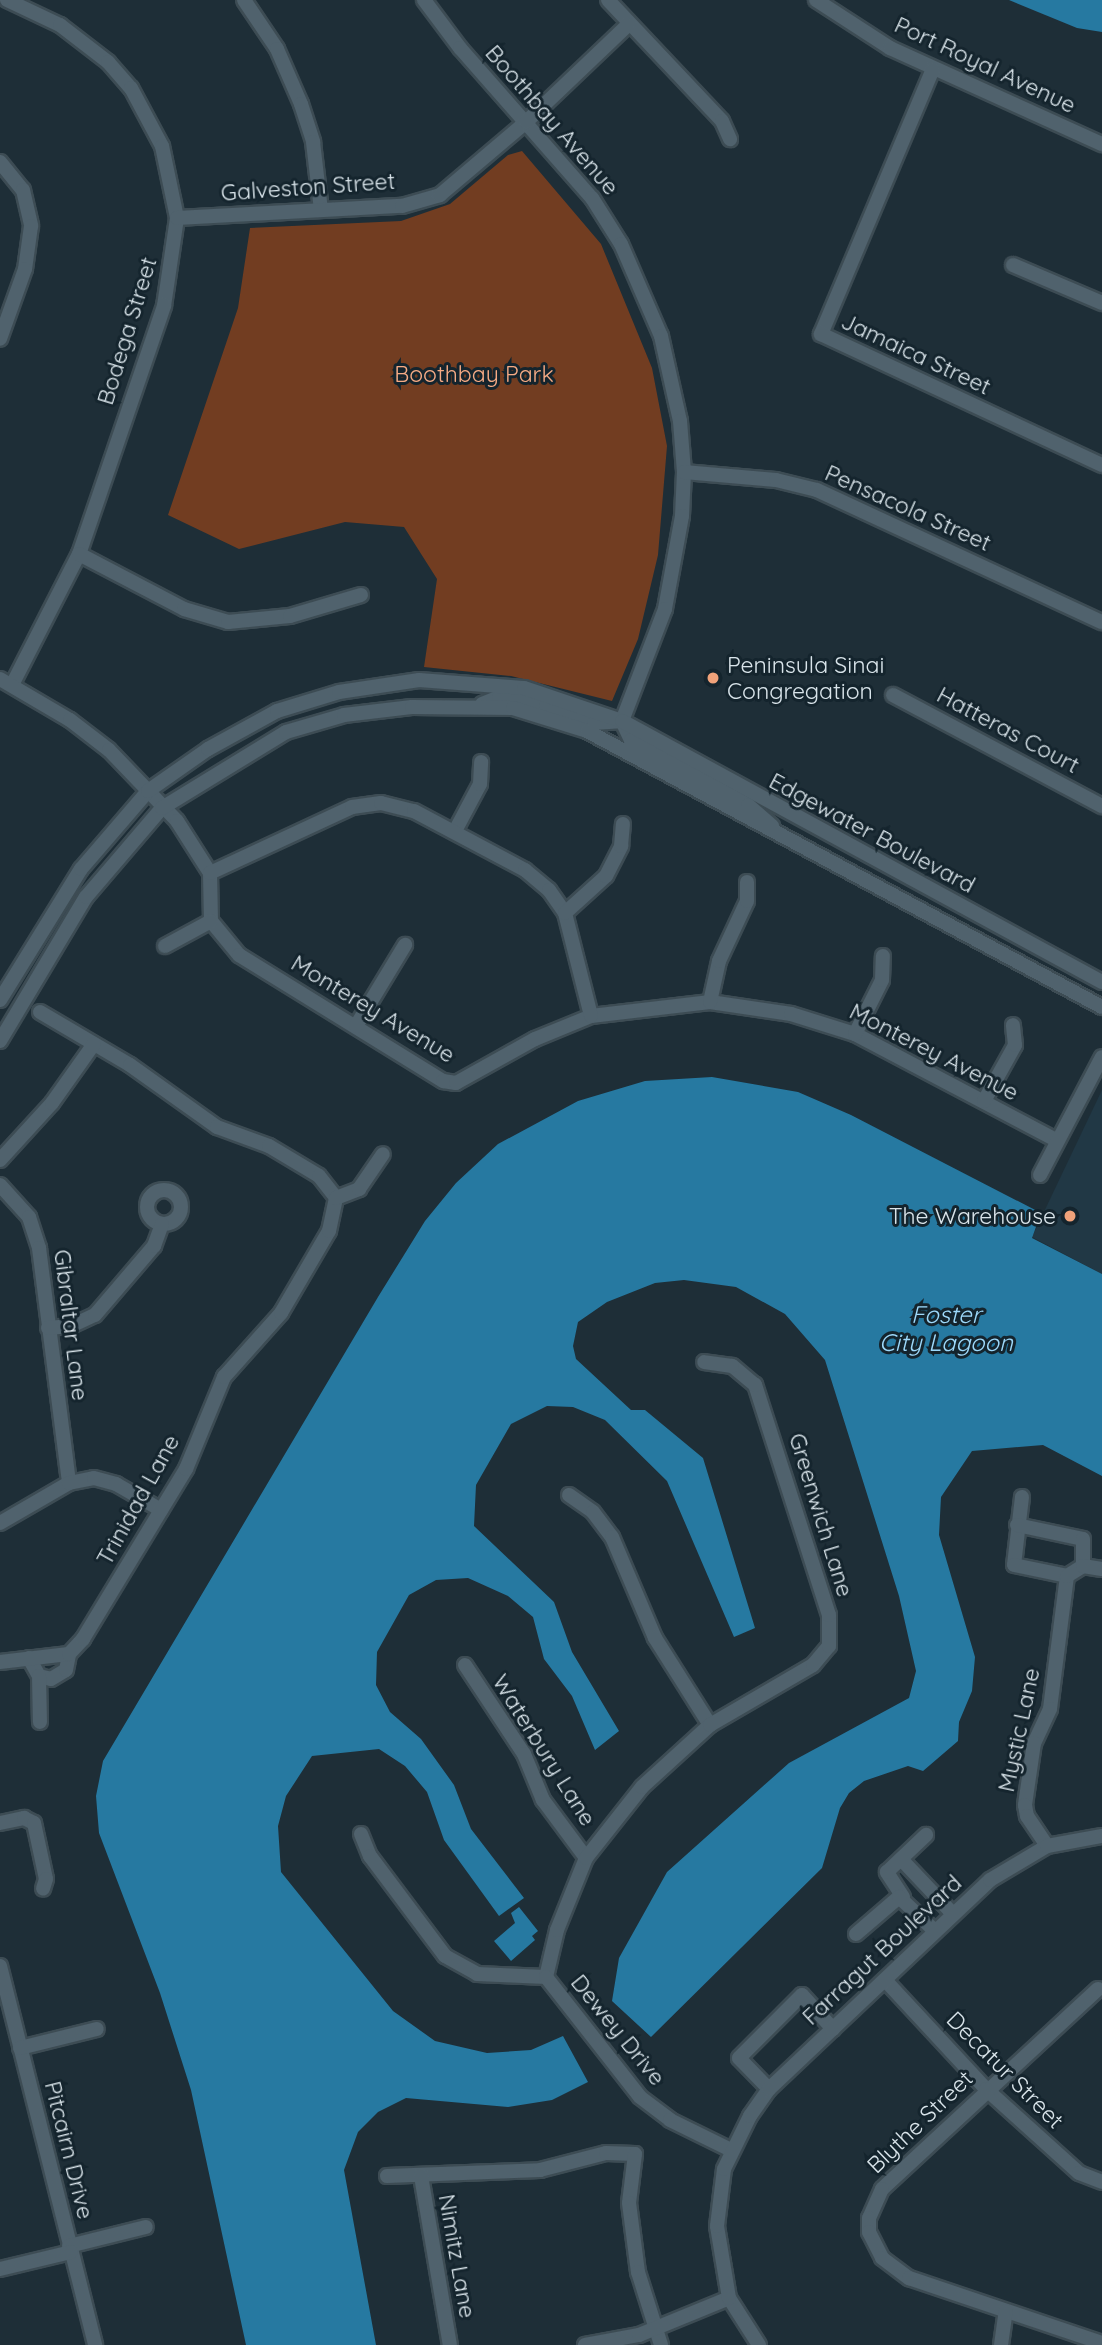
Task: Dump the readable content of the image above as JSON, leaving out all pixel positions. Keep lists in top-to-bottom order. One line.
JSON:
{"streets":{"street":["Port Royal Avenue","Boothbay Avenue","Galveston Street","Bodega Street","Jamaica Street","Pensacola Street","Hatteras Court","Edgewater Boulevard","Monterey Avenue","Gibraltar Lane","Trinidad Lane","Greenwich Lane","Mystic Lane","Waterbury Lane","Farragut Boulevard","Dewey Drive","Decatur Street","Blythe Street","Pitcairn Drive","Nimitz Lane"]},"crossings":[["Port Royal Avenue","Jamaica Street"],["Boothbay Avenue","Galveston Street"],["Boothbay Avenue","Pensacola Street"],["Boothbay Avenue","Edgewater Boulevard"],["Galveston Street","Bodega Street"],["Greenwich Lane","Waterbury Lane"],["Greenwich Lane","Dewey Drive"],["Mystic Lane","Farragut Boulevard"],["Farragut Boulevard","Dewey Drive"],["Farragut Boulevard","Decatur Street"],["Decatur Street","Blythe Street"]],"water":["Foster City Lagoon"],"parks":["Boothbay Park"],"places":["Peninsula Sinai Congregation","The Warehouse"]}
